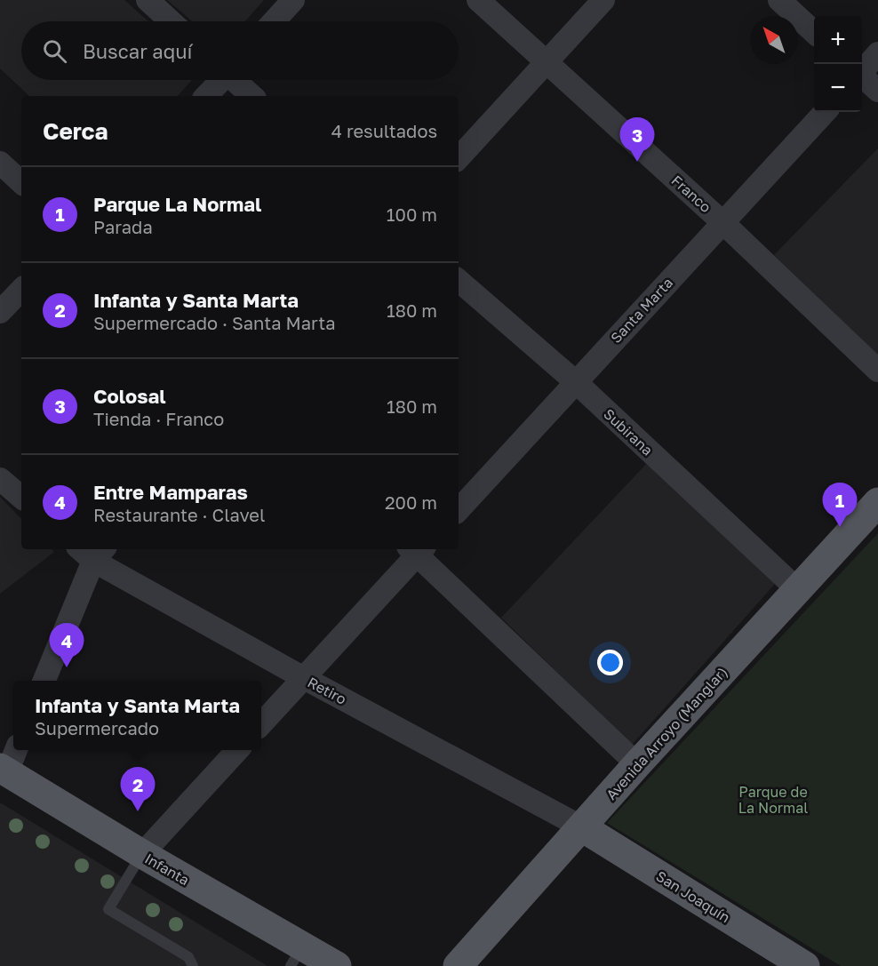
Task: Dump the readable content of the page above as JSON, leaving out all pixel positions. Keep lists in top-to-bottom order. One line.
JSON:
{"streets":{"main road":["Avenida Arroyo (Manglar)","Infanta","San Joaquín"],"street":["Franco","Santa Marta","Subirana","Retiro"]},"crossings":[["Franco","Santa Marta"],["Santa Marta","Subirana"],["Subirana","Avenida Arroyo (Manglar)"],["Retiro","Avenida Arroyo (Manglar)"],["Retiro","San Joaquín"],["Avenida Arroyo (Manglar)","San Joaquín"]],"parks":["Parque de La Normal"],"north":"top left","page":{"map_buttons":["+","−"],"search":"Buscar aquí","heading":["Cerca","4 resultados"],"pins":["3","1","4","2"],"list":[{"mark":"1","name":"Parque La Normal","note":"Parada","value":"100 m"},{"mark":"2","name":"Infanta y Santa Marta","note":"Supermercado · Santa Marta","value":"180 m"},{"mark":"3","name":"Colosal","note":"Tienda · Franco","value":"180 m"},{"mark":"4","name":"Entre Mamparas","note":"Restaurante · Clavel","value":"200 m"}],"popup":["Infanta y Santa Marta","Supermercado"]}}
